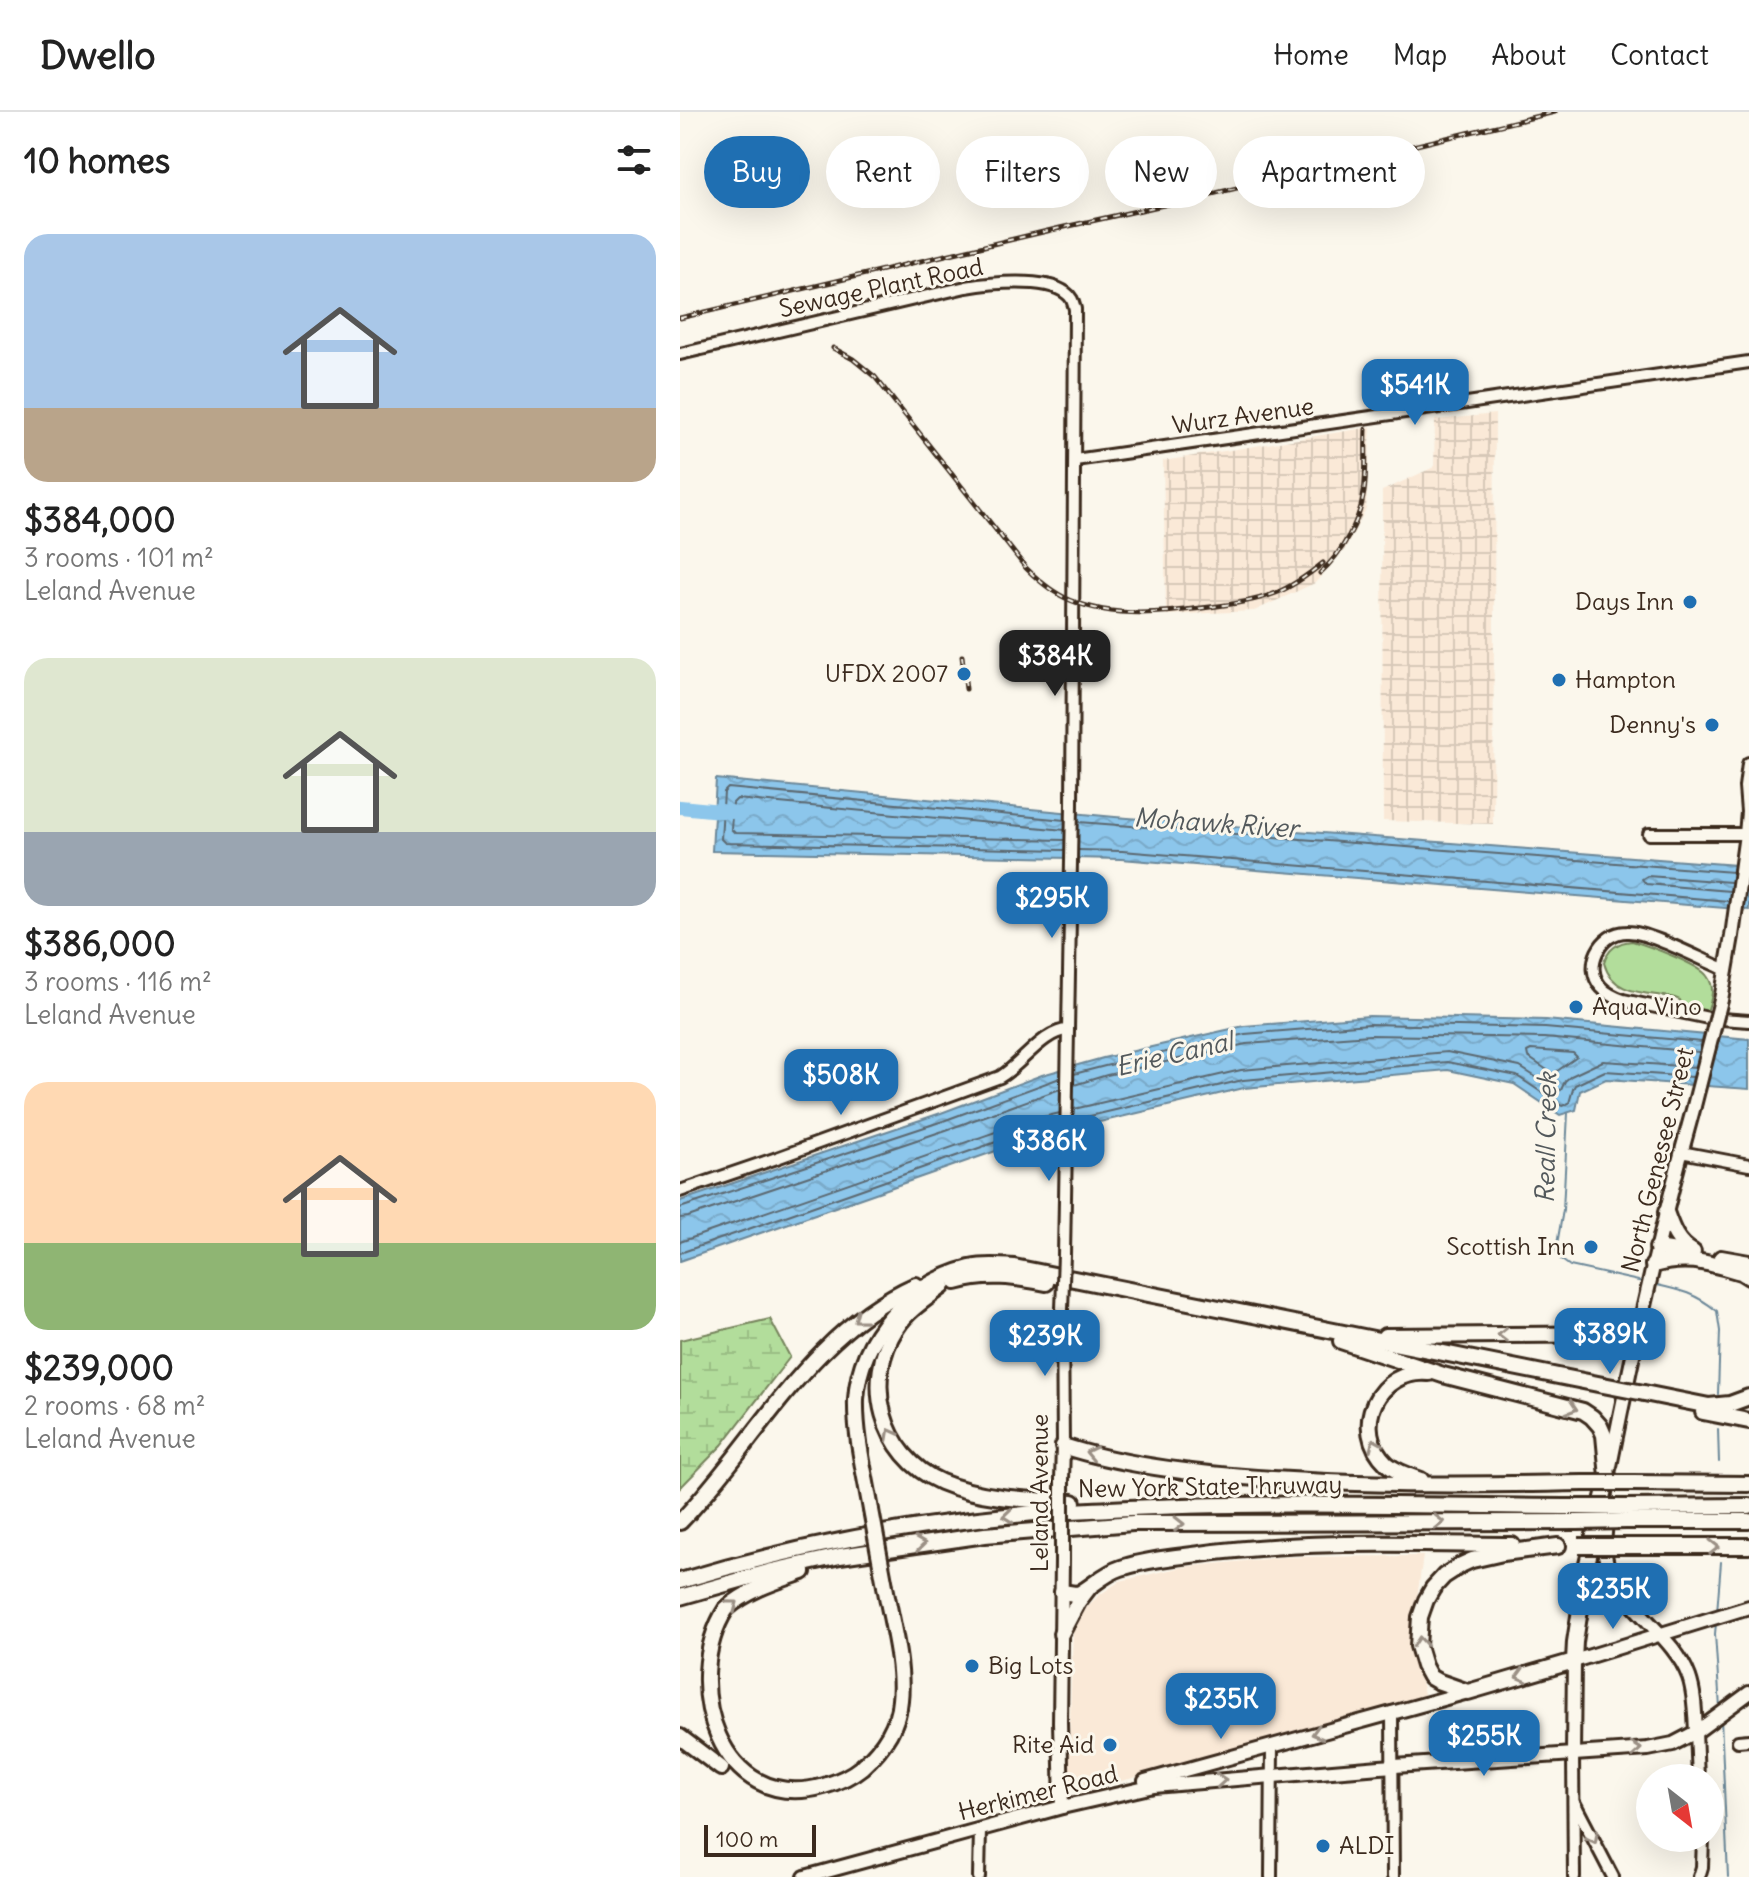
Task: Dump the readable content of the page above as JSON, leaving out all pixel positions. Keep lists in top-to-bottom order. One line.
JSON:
{"streets":{"highway":["North Genesee Street","New York State Thruway"],"main road":["Leland Avenue","Herkimer Road"],"street":["Sewage Plant Road","Wurz Avenue"]},"crossings":[["Sewage Plant Road","Wurz Avenue"],["Sewage Plant Road","Leland Avenue"],["Wurz Avenue","Leland Avenue"],["North Genesee Street","Herkimer Road"],["Leland Avenue","Herkimer Road"]],"water":["Mohawk River","Erie Canal","Reall Creek"],"places":["Days Inn","UFDX 2007","Hampton","Denny's","Aqua Vino","Scottish Inn","Big Lots","Rite Aid","ALDI"],"scale_bar":"100 m","north":"bottom right","page":{"header":"Dwello","nav":["Home","Map","About","Contact"],"heading":"10 homes","chip":["Buy","Rent","Filters","New","Apartment"],"list":[{"name":"$384,000","note":"3 rooms · 101 m² · Leland Avenue"},{"name":"$386,000","note":"3 rooms · 116 m² · Leland Avenue"},{"name":"$239,000","note":"2 rooms · 68 m² · Leland Avenue"}],"price":["$541K","$384K","$295K","$508K","$386K","$389K","$239K","$235K","$235K","$255K"],"scale":"100 m"}}
